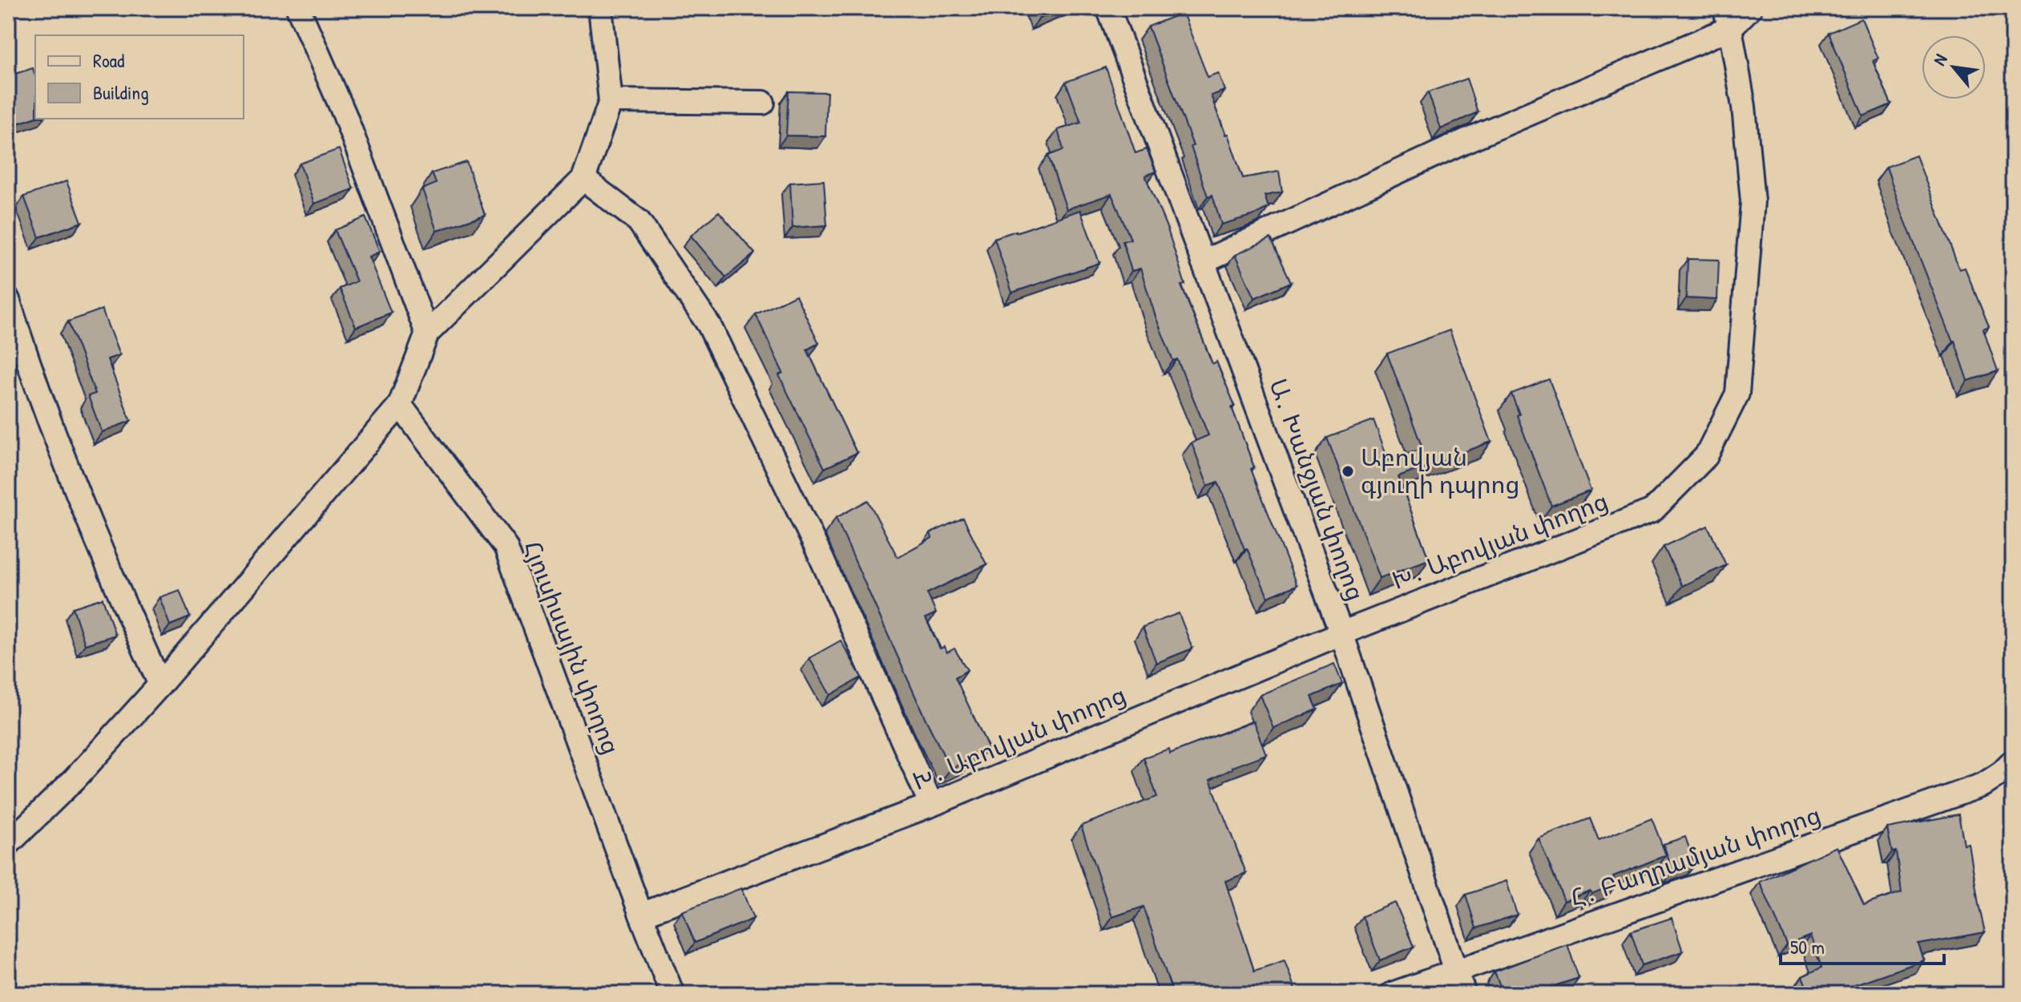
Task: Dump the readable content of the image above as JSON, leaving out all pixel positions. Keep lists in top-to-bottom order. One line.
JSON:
{"streets":{"street":["Ա․ Խանջյան փողոց","Խ․ Աբովյան փողոց","Հյուսիսային փողոց","Հ․ Բաղրամյան փողոց"]},"crossings":[["Ա․ Խանջյան փողոց","Խ․ Աբովյան փողոց"],["Ա․ Խանջյան փողոց","Հ․ Բաղրամյան փողոց"],["Խ․ Աբովյան փողոց","Հյուսիսային փողոց"]],"places":["Աբովյան գյուղի դպրոց"],"legend":["Road","Building"],"scale_bar":"50 m","north":"top left"}
